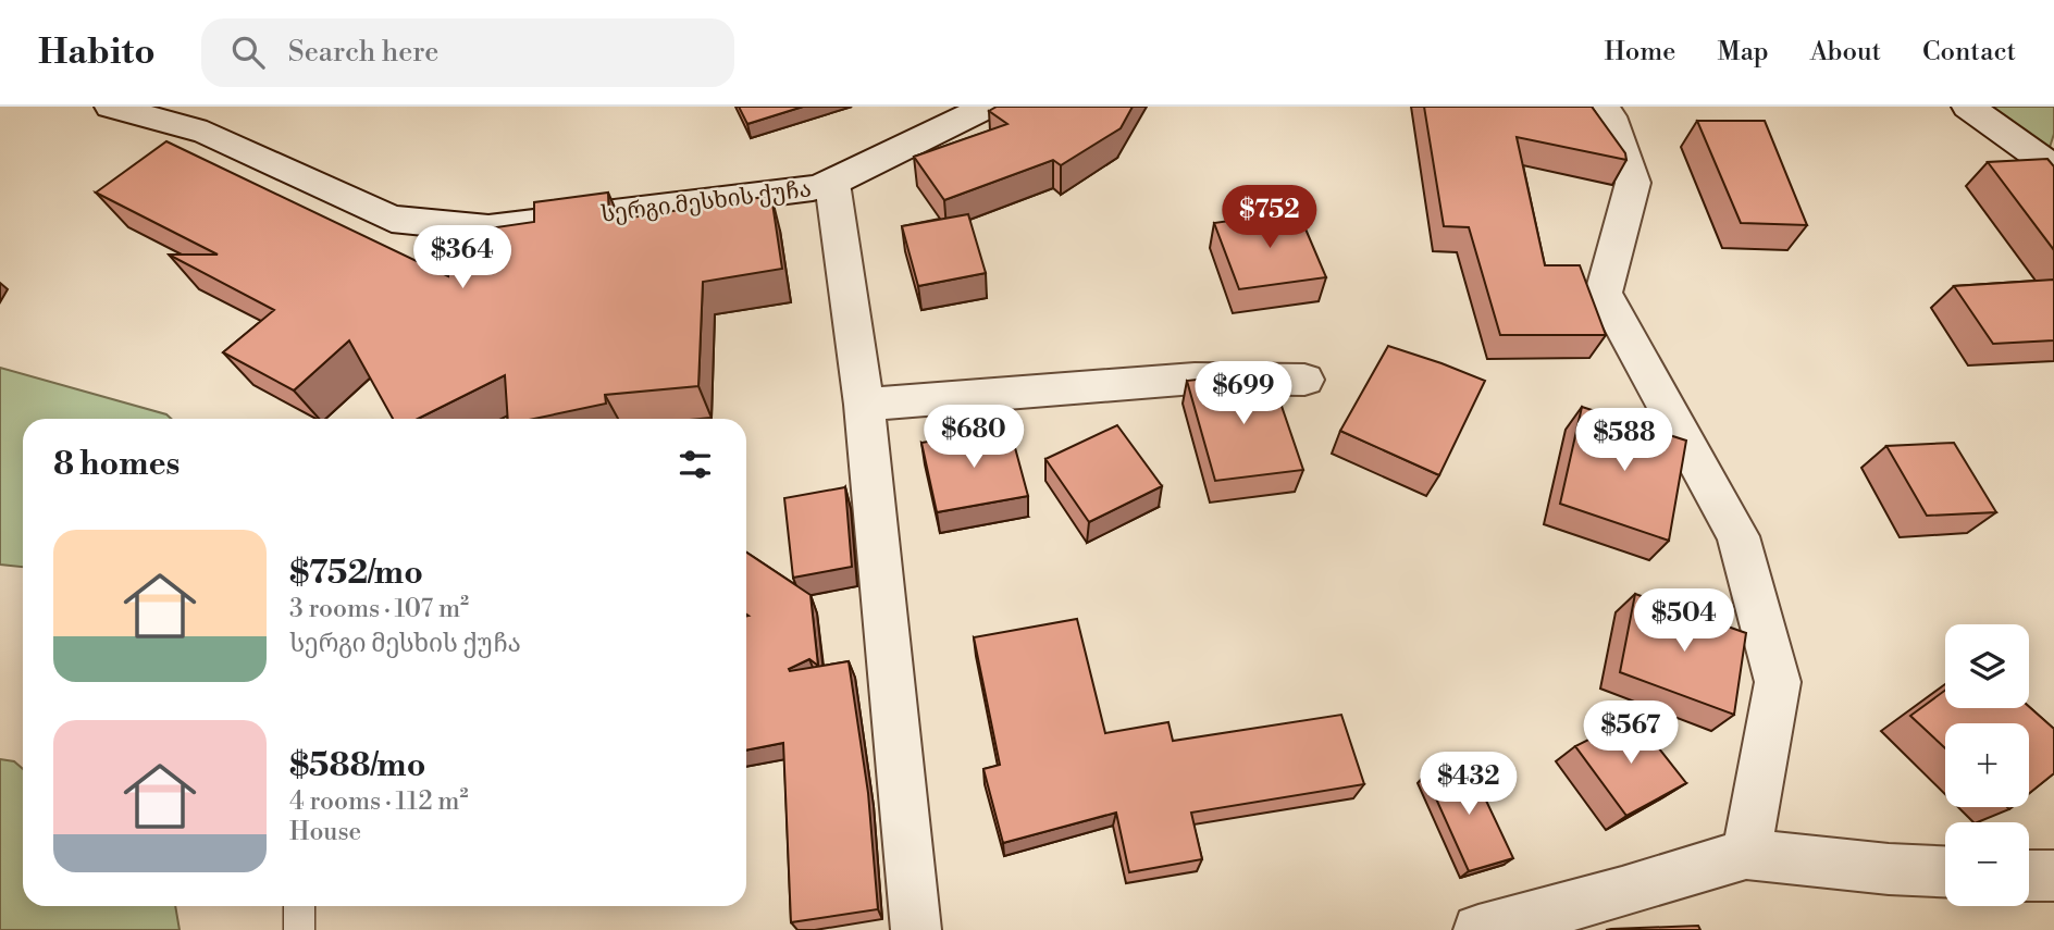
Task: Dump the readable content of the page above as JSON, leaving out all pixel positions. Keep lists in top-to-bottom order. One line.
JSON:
{"streets":{"street":["სერგი მესხის ქუჩა"]},"page":{"header":"Habito","search":"Search here","nav":["Home","Map","About","Contact"],"price":["$752","$364","$699","$680","$588","$504","$567","$432"],"heading":"8 homes","list":[{"name":"$752/mo","note":"3 rooms · 107 m² · სერგი მესხის ქუჩა"},{"name":"$588/mo","note":"4 rooms · 112 m² · House"}],"map_buttons":["+","−"]}}
